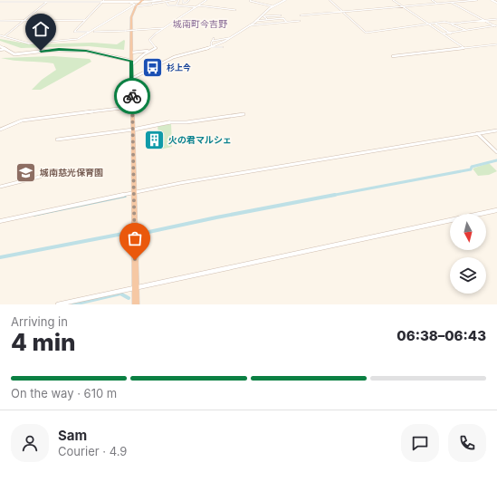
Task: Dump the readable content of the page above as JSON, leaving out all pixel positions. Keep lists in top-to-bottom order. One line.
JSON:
{"districts":["城南町今吉野"],"places":{"bus stop":["杉上今"],"building":["火の君マルシェ"],"school or university":["城南慈光保育園"]},"north":"bottom","page":{"heading":["4 min","Arriving in","06:38–06:43"],"panel":["Sam","Courier · 4.9"],"bar":"On the way · 610 m"}}
